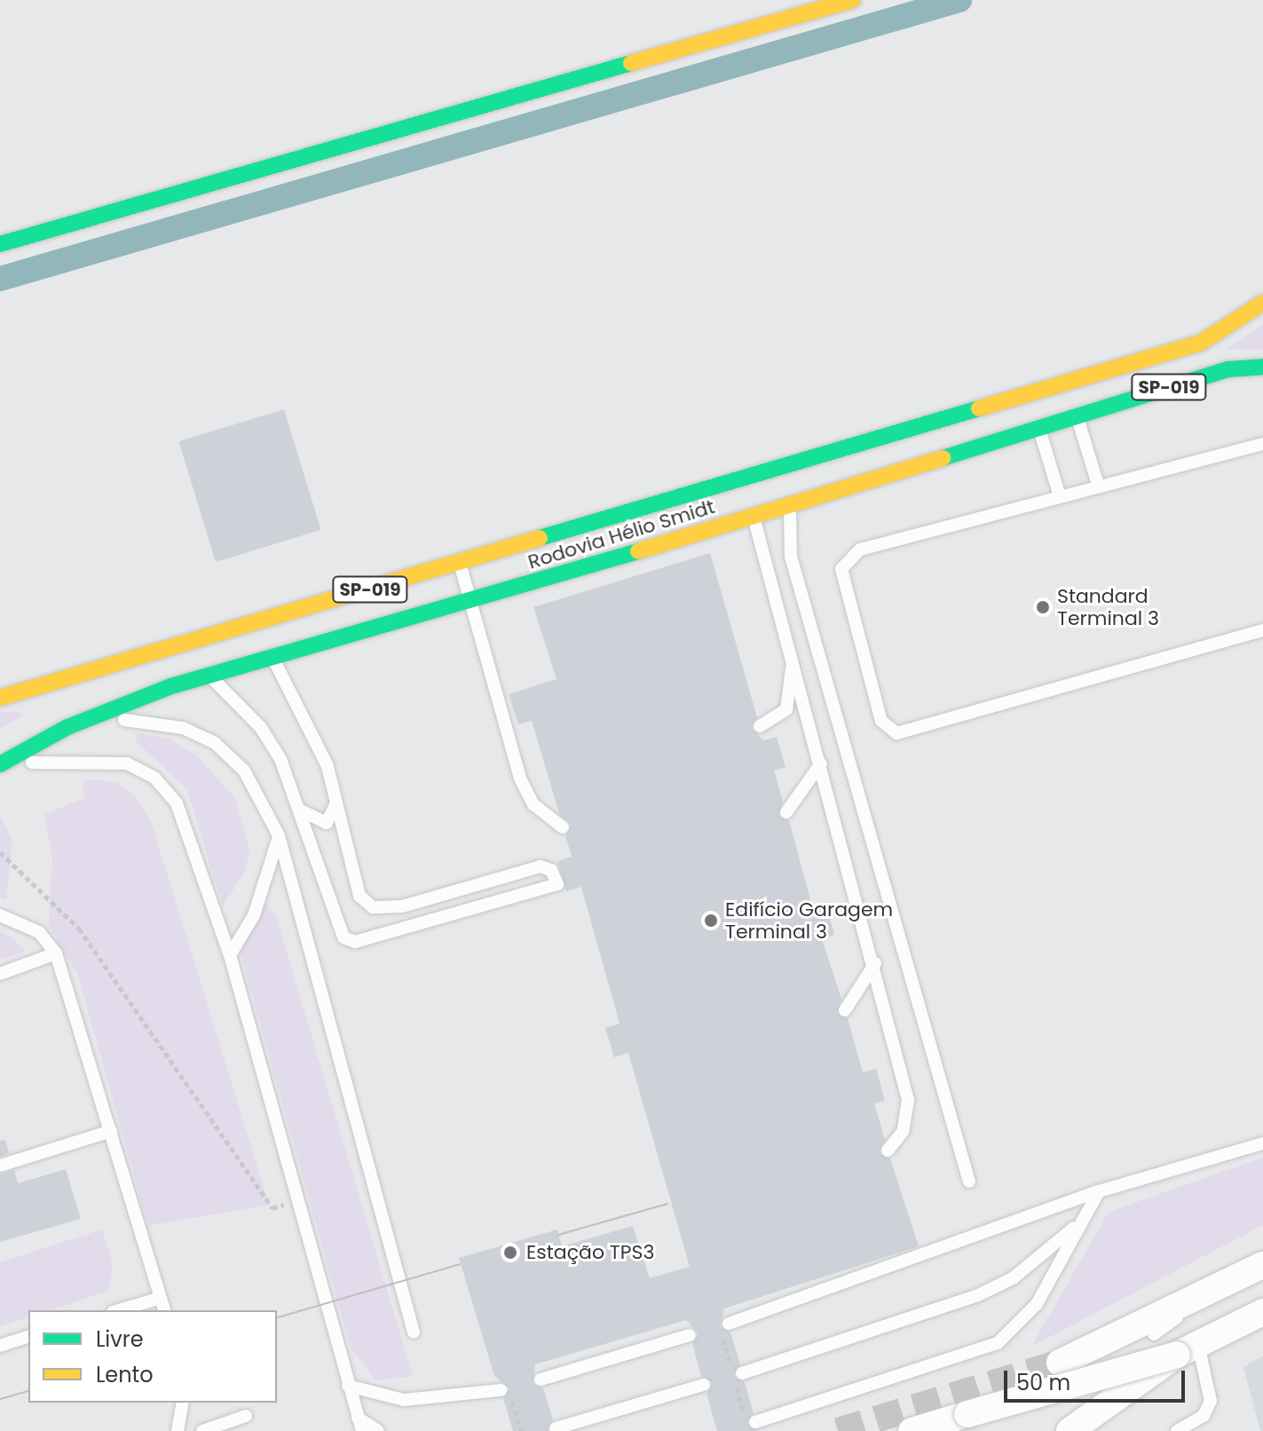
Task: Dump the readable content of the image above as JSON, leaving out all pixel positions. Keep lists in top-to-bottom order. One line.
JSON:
{"streets":{"main road":["SP-019","Rodovia Hélio Smidt"]},"places":["Standard Terminal 3","Edifício Garagem Terminal 3","Estação TPS3"],"legend":["Livre","Lento"],"scale_bar":"50 m"}
